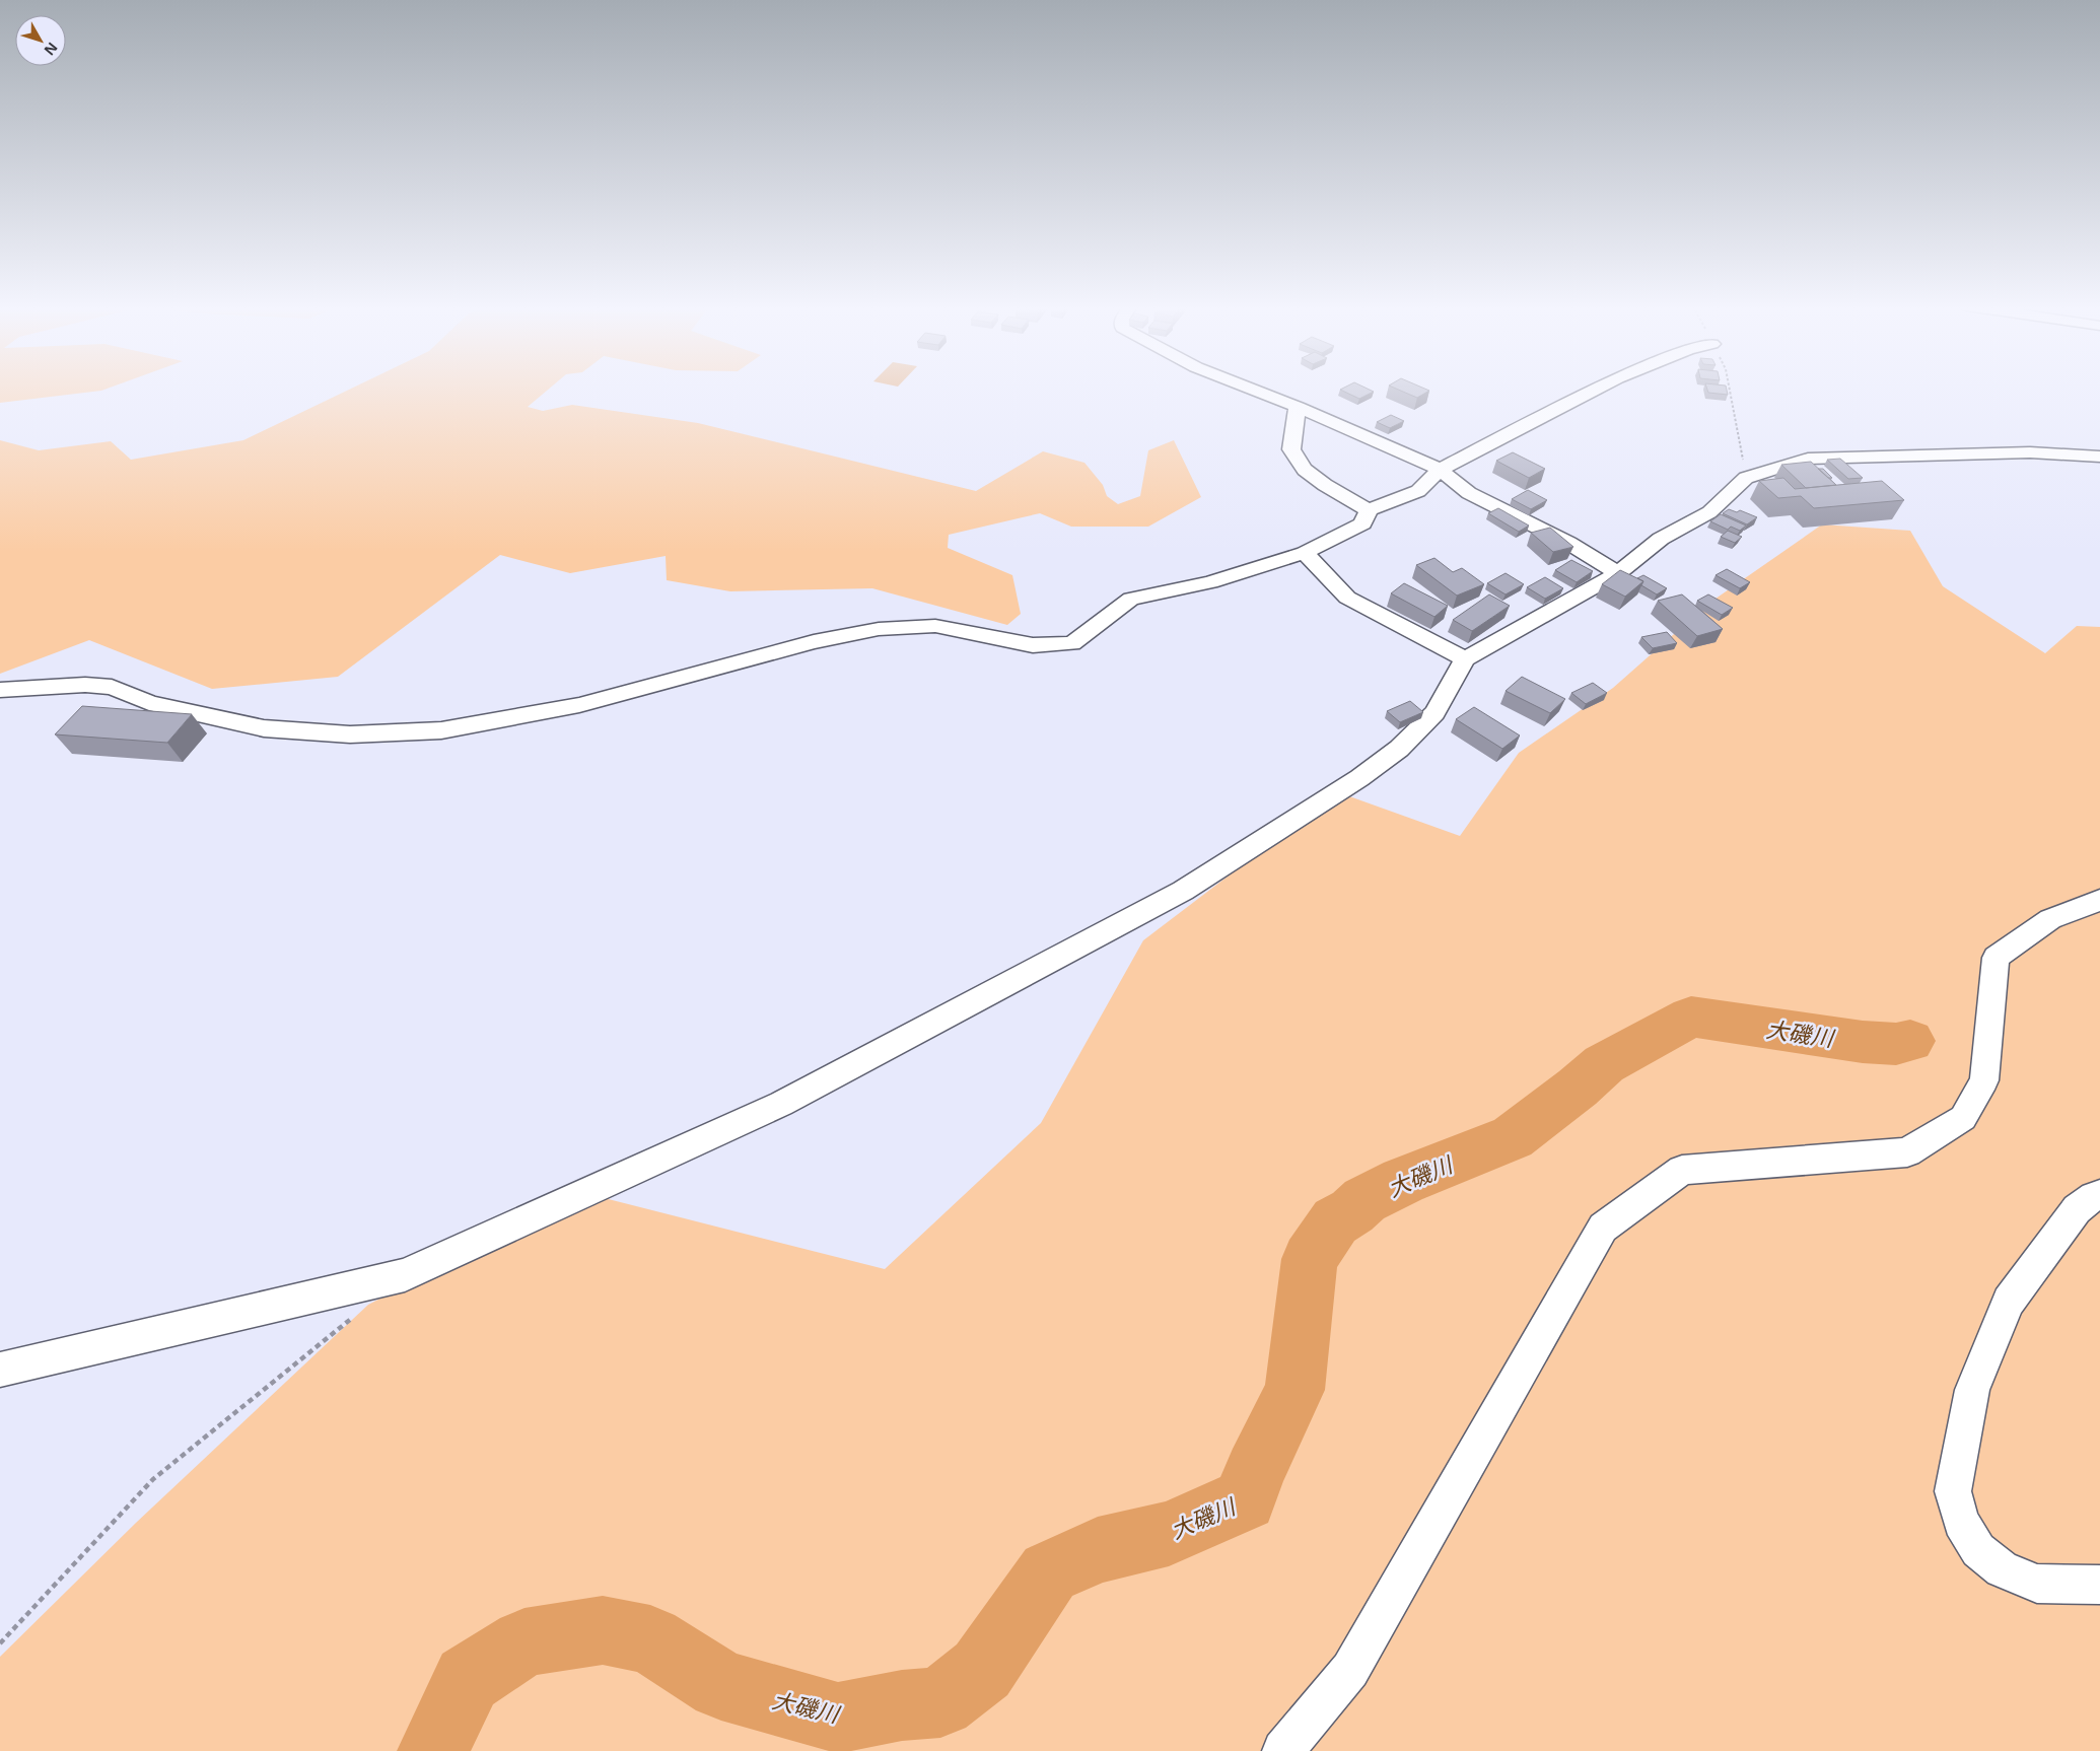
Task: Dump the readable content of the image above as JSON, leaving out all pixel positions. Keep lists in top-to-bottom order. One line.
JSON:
{"water":["大磯川"],"north":"bottom right"}
